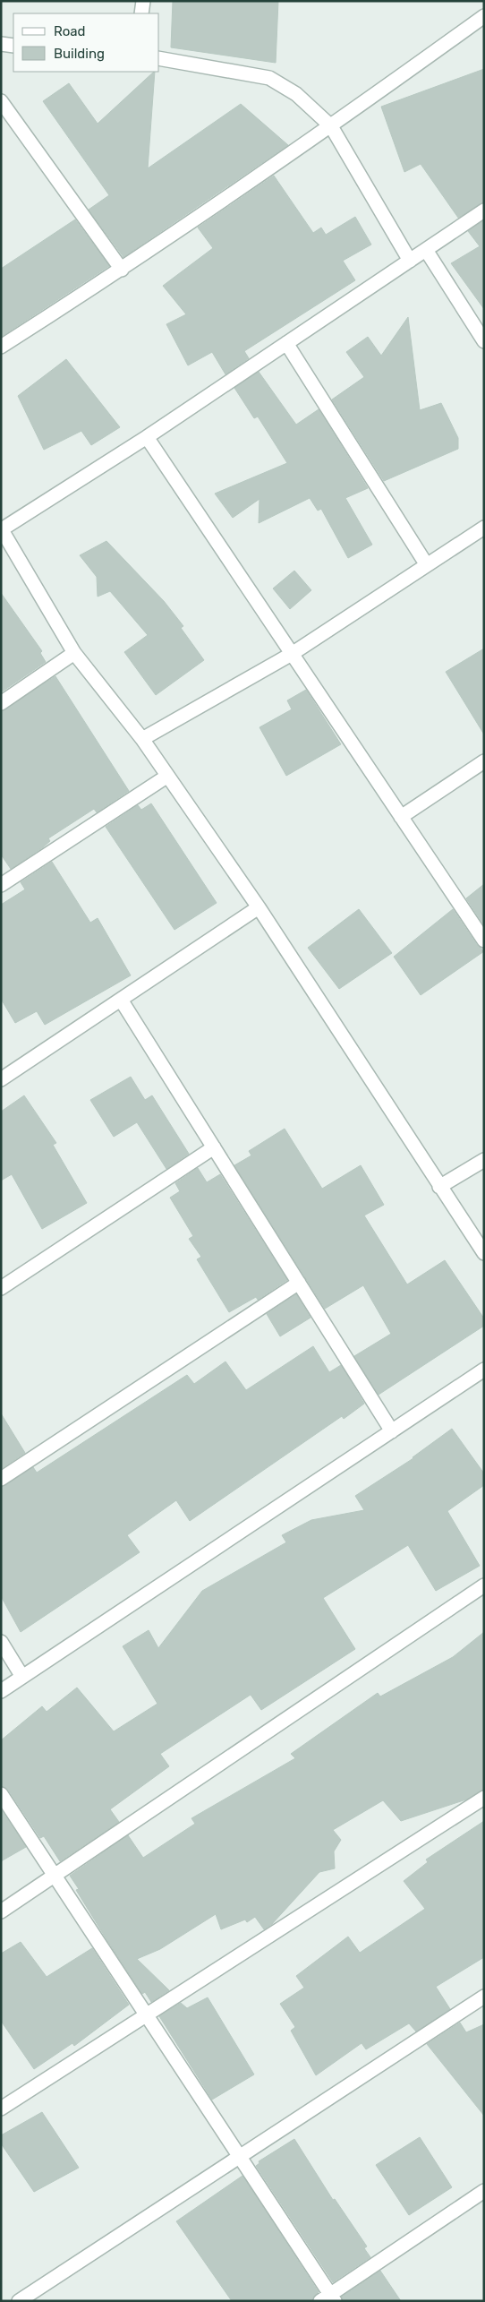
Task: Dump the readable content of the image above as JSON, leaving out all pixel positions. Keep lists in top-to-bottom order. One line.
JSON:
{"legend":["Road","Building"]}
